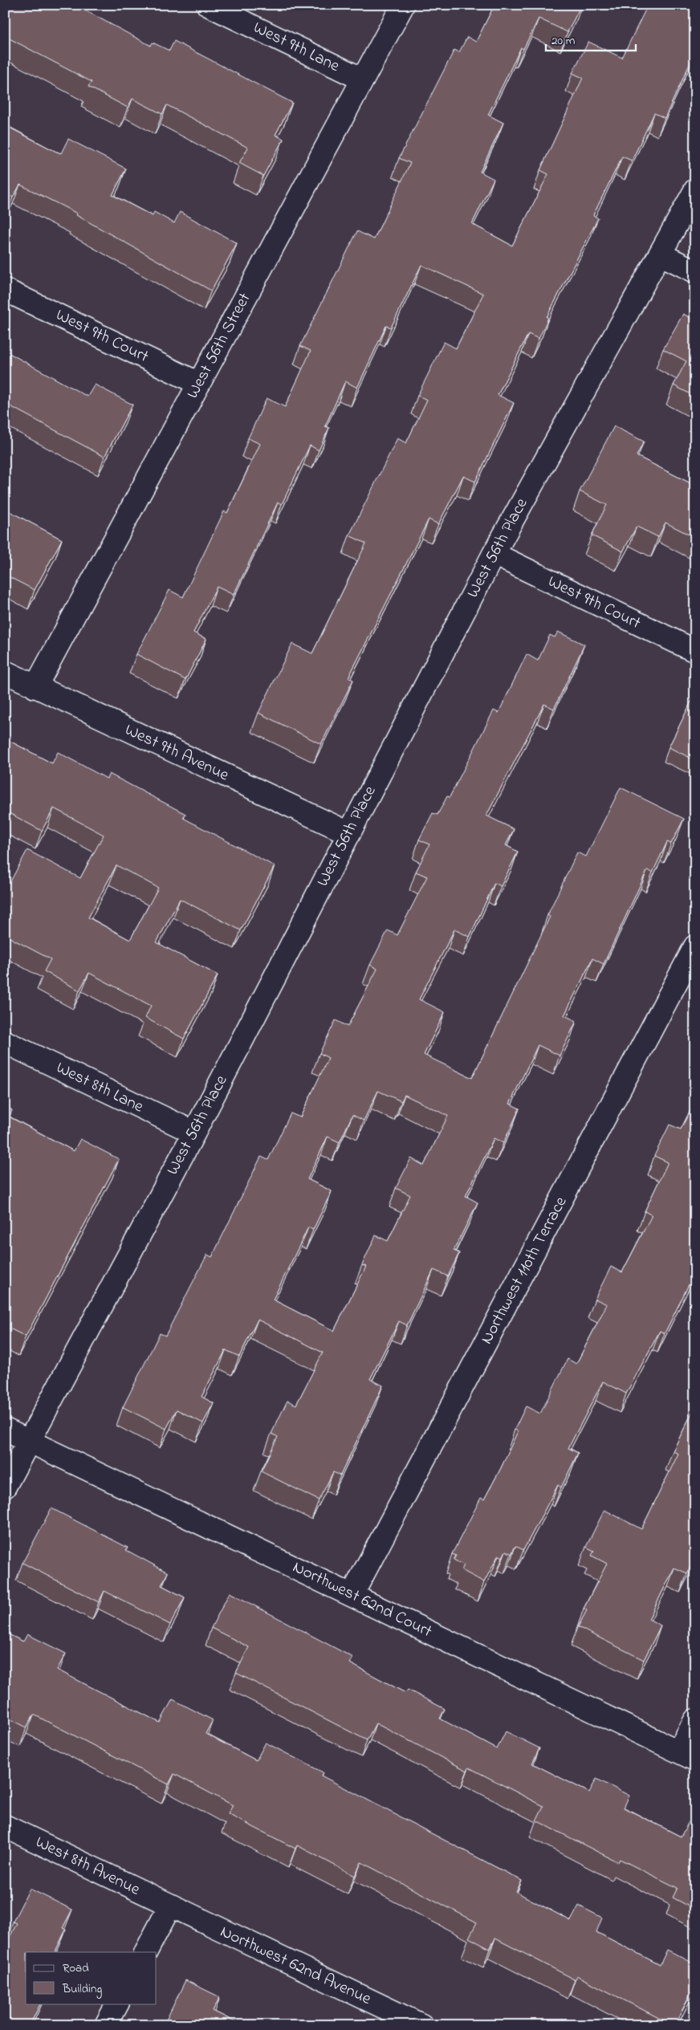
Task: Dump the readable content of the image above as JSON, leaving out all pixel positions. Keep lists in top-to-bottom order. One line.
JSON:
{"streets":{"street":["West 9th Lane","West 9th Court","West 56th Street","West 56th Place","West 9th Avenue","West 8th Lane","Northwest 110th Terrace","Northwest 62nd Court","West 8th Avenue","Northwest 62nd Avenue"]},"crossings":[["West 9th Lane","West 56th Street"],["West 9th Court","West 56th Street"],["West 9th Court","West 56th Place"],["West 56th Street","West 9th Avenue"],["West 56th Place","West 9th Avenue"],["West 56th Place","West 8th Lane"],["West 56th Place","Northwest 62nd Court"],["Northwest 110th Terrace","Northwest 62nd Court"],["West 8th Avenue","Northwest 62nd Avenue"]],"legend":["Road","Building"],"scale_bar":"20 m"}
